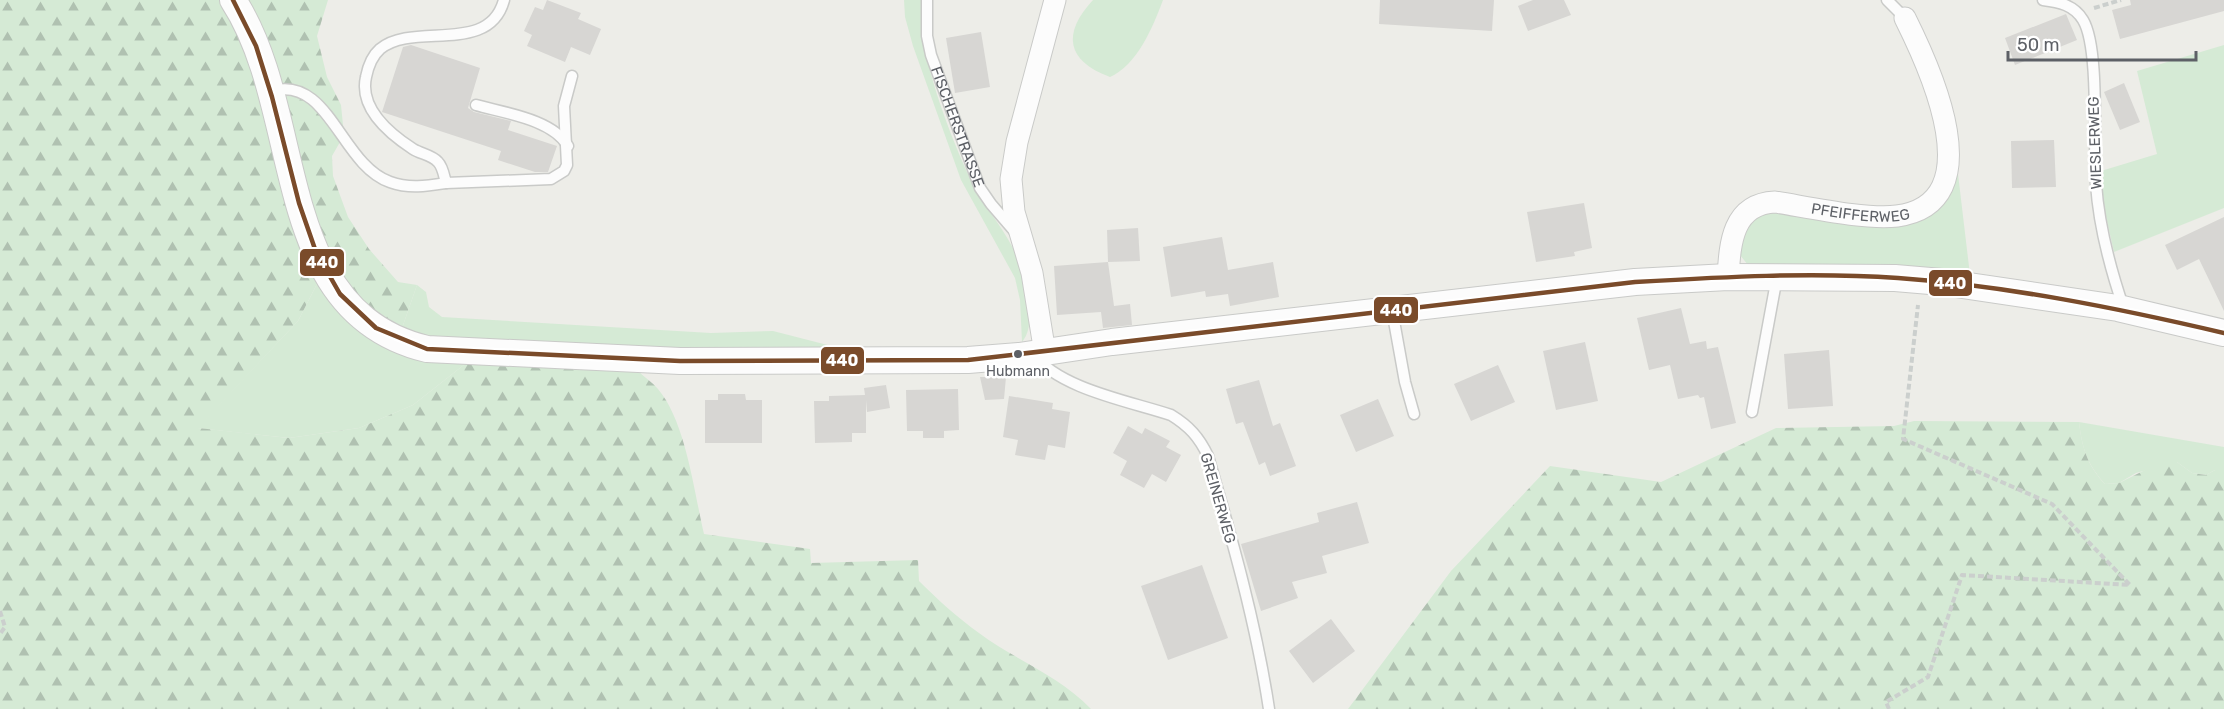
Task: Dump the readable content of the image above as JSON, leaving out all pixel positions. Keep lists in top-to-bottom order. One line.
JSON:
{"streets":{"street":["FISCHERSTRASSE","PFEIFFERWEG"],"lane":["WIESLERWEG","GREINERWEG"]},"crossings":[["FISCHERSTRASSE","GREINERWEG"]],"places":["Hubmann"],"lines":["transit line 440"],"scale_bar":"50 m"}
